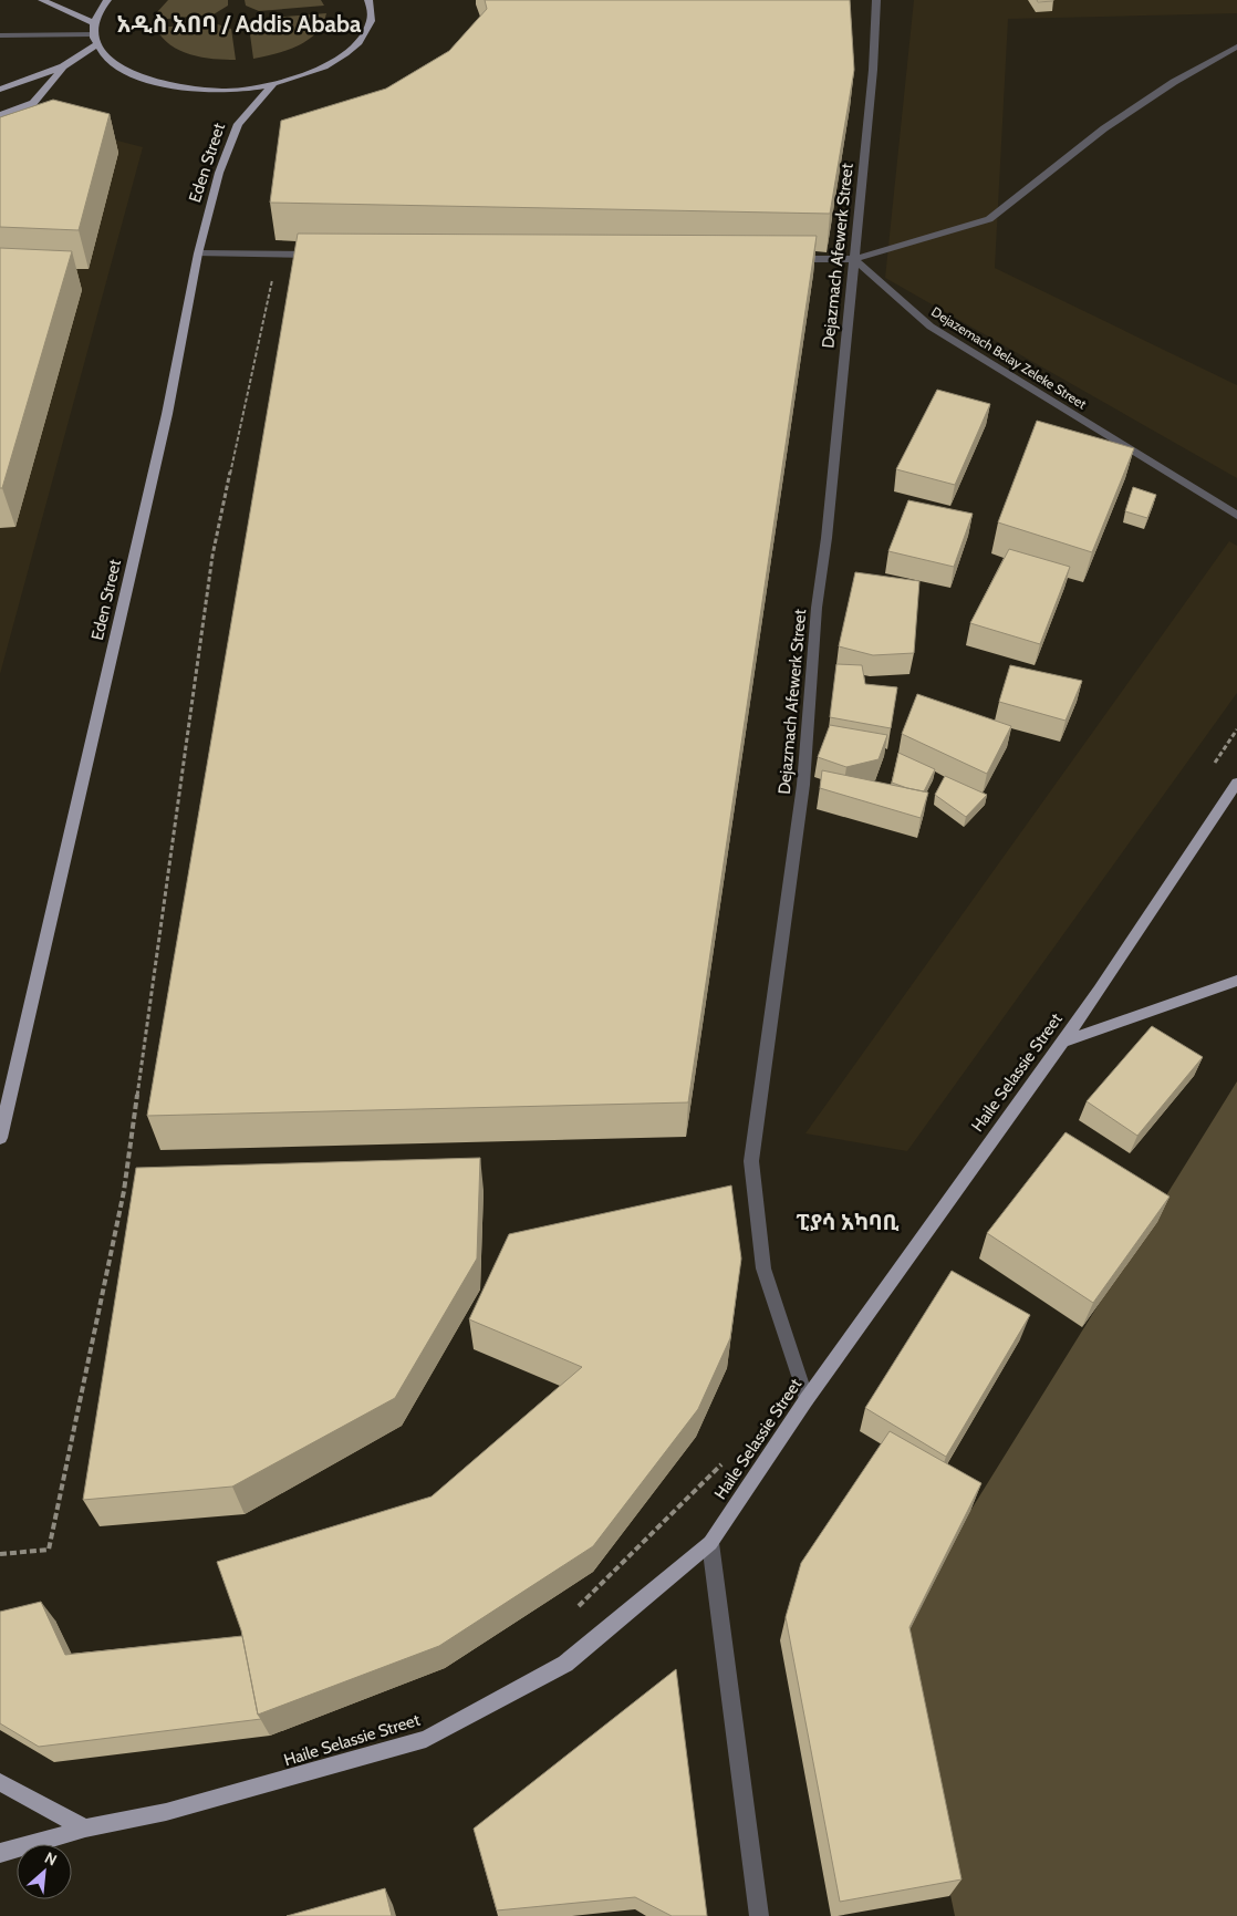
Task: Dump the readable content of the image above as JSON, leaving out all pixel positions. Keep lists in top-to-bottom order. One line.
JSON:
{"streets":{"main road":["Eden Street","Haile Selassie Street"],"street":["Dejazmach Afewerk Street","Dejazemach Belay Zeleke Street"]},"crossings":[["Dejazmach Afewerk Street","Dejazemach Belay Zeleke Street"],["Dejazmach Afewerk Street","Haile Selassie Street"]],"districts":["አዲስ አበባ / Addis Ababa","ፒያሳ አካባቢ"],"north":"top right"}
